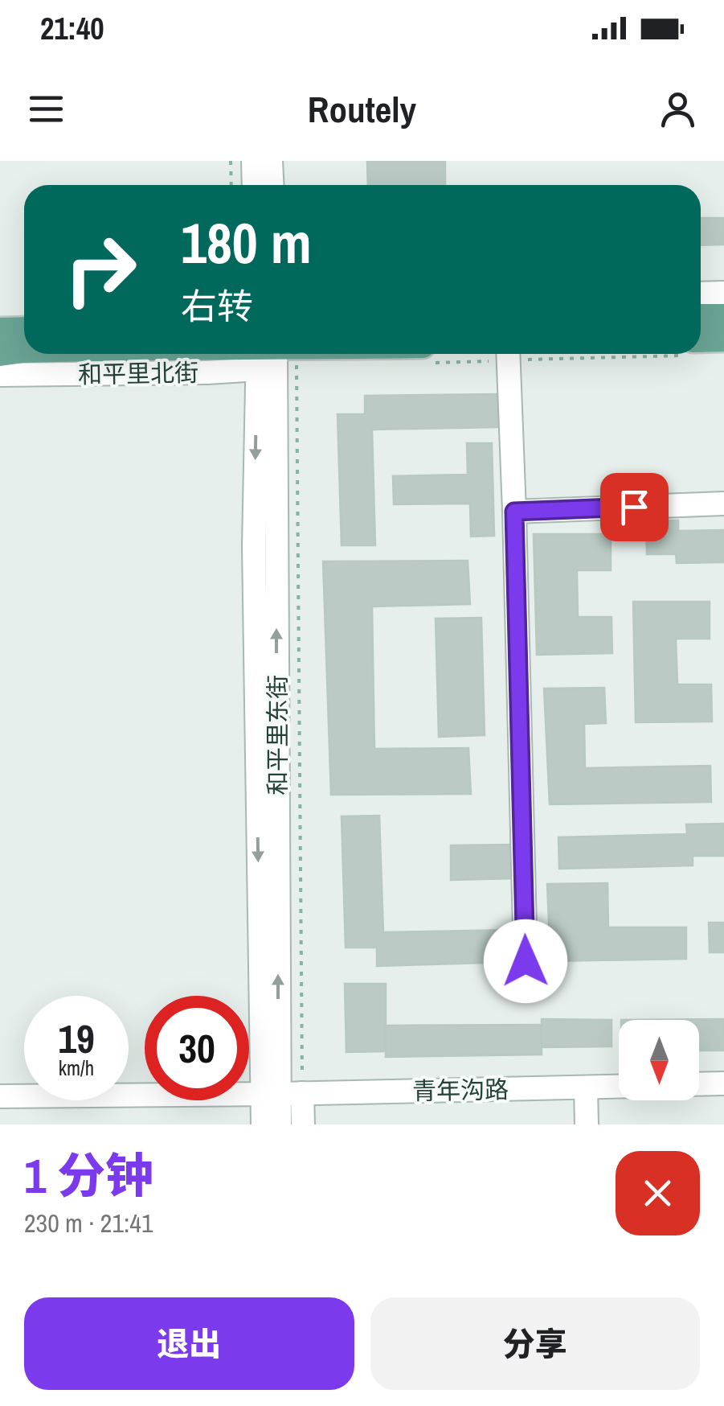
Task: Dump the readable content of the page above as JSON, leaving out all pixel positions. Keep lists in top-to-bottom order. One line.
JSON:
{"streets":{"main road":["和平里北街"],"street":["和平里东街","青年沟路"]},"crossings":[["和平里东街","青年沟路"]],"north":"bottom","page":{"status":"21:40","header":"Routely","turn":["180 m","右转"],"speed":"19 km/h","limit":"30","heading":["1 分钟","230 m · 21:41"],"buttons":["退出","分享"]}}
